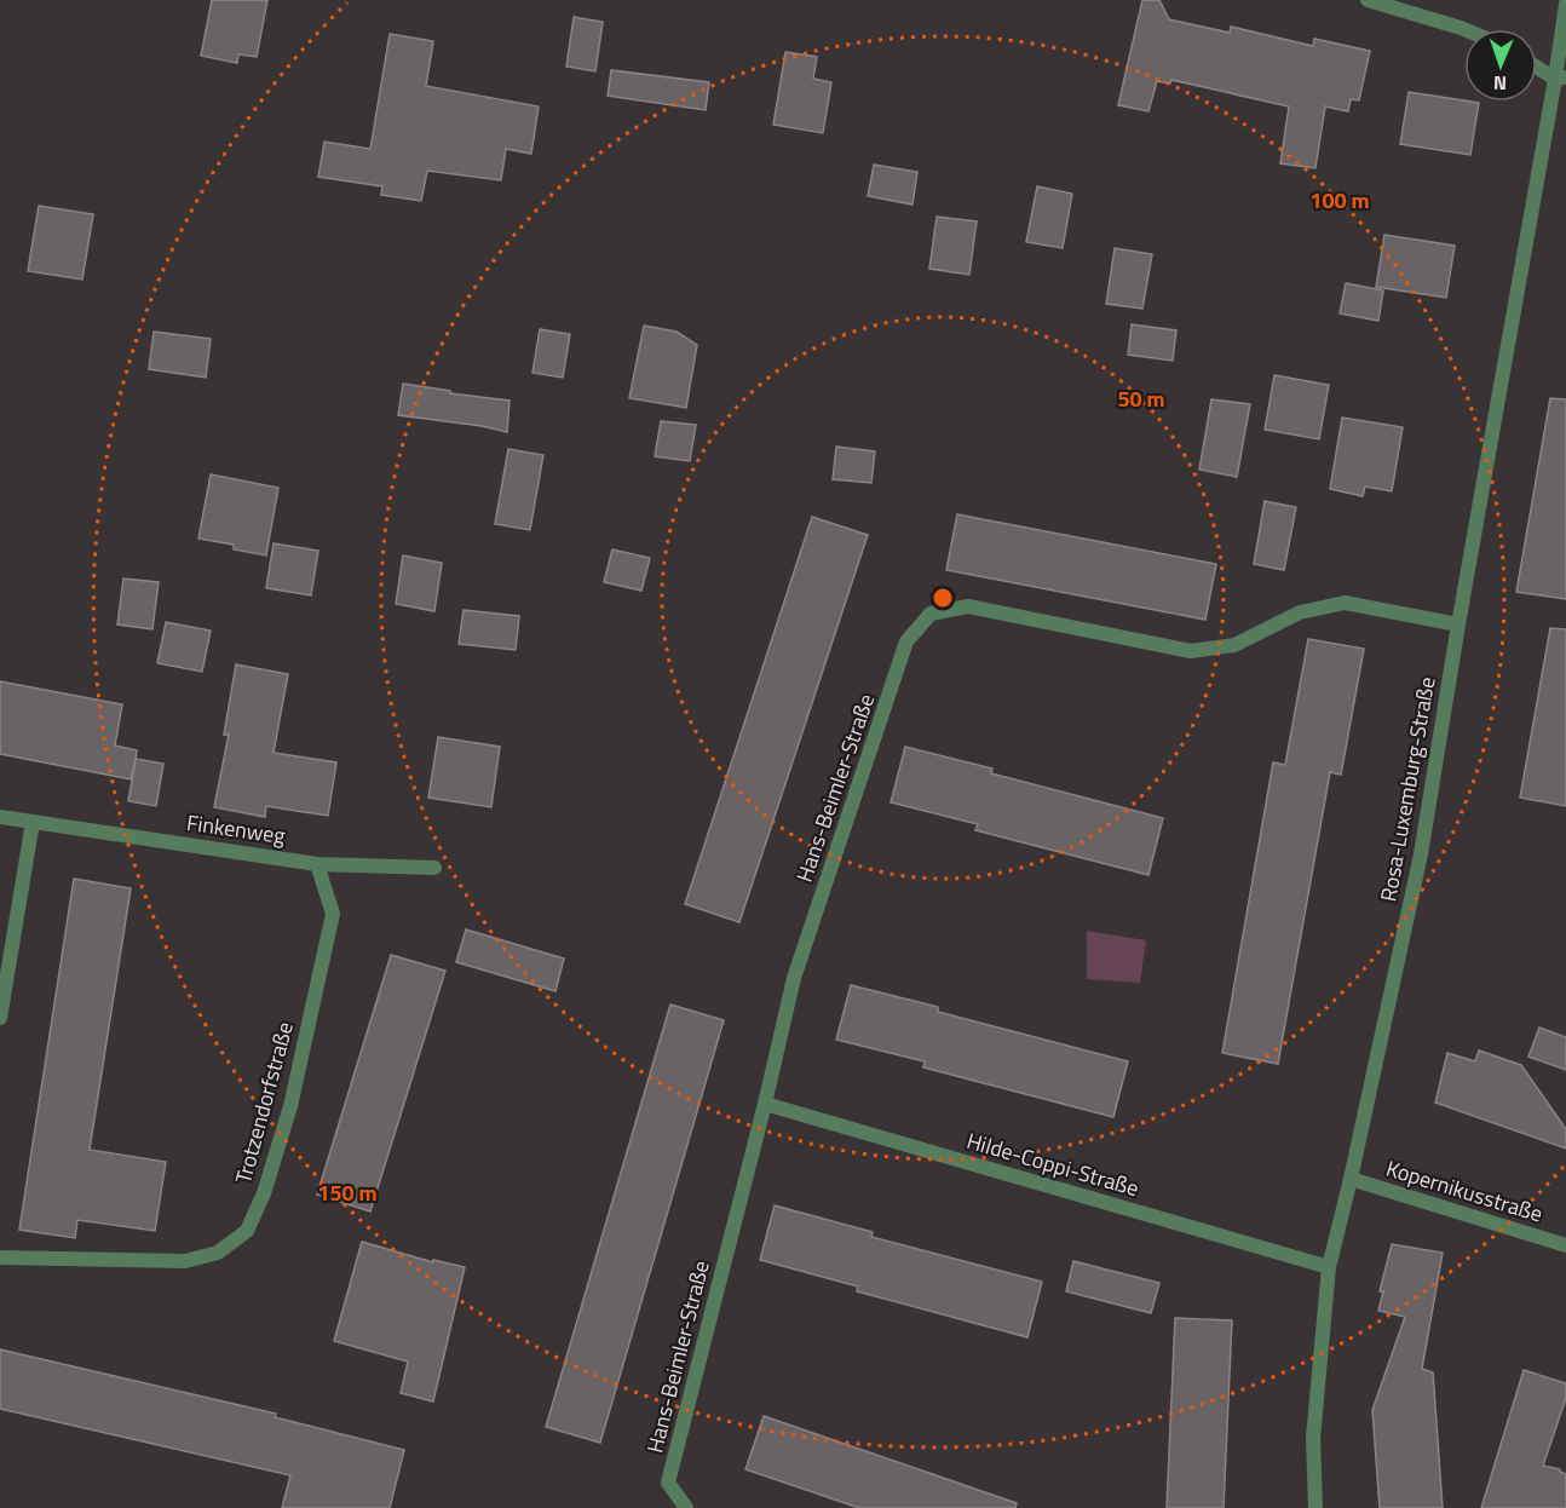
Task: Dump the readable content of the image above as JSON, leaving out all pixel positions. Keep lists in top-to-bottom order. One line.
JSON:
{"streets":{"street":["Hans-Beimler-Straße","Rosa-Luxemburg-Straße","Finkenweg","Trotzendorfstraße","Hilde-Coppi-Straße","Kopernikusstraße"]},"crossings":[["Hans-Beimler-Straße","Rosa-Luxemburg-Straße"],["Hans-Beimler-Straße","Hilde-Coppi-Straße"],["Rosa-Luxemburg-Straße","Hilde-Coppi-Straße"],["Rosa-Luxemburg-Straße","Kopernikusstraße"],["Finkenweg","Trotzendorfstraße"]],"north":"bottom","rings":["100 m","50 m","150 m"]}
